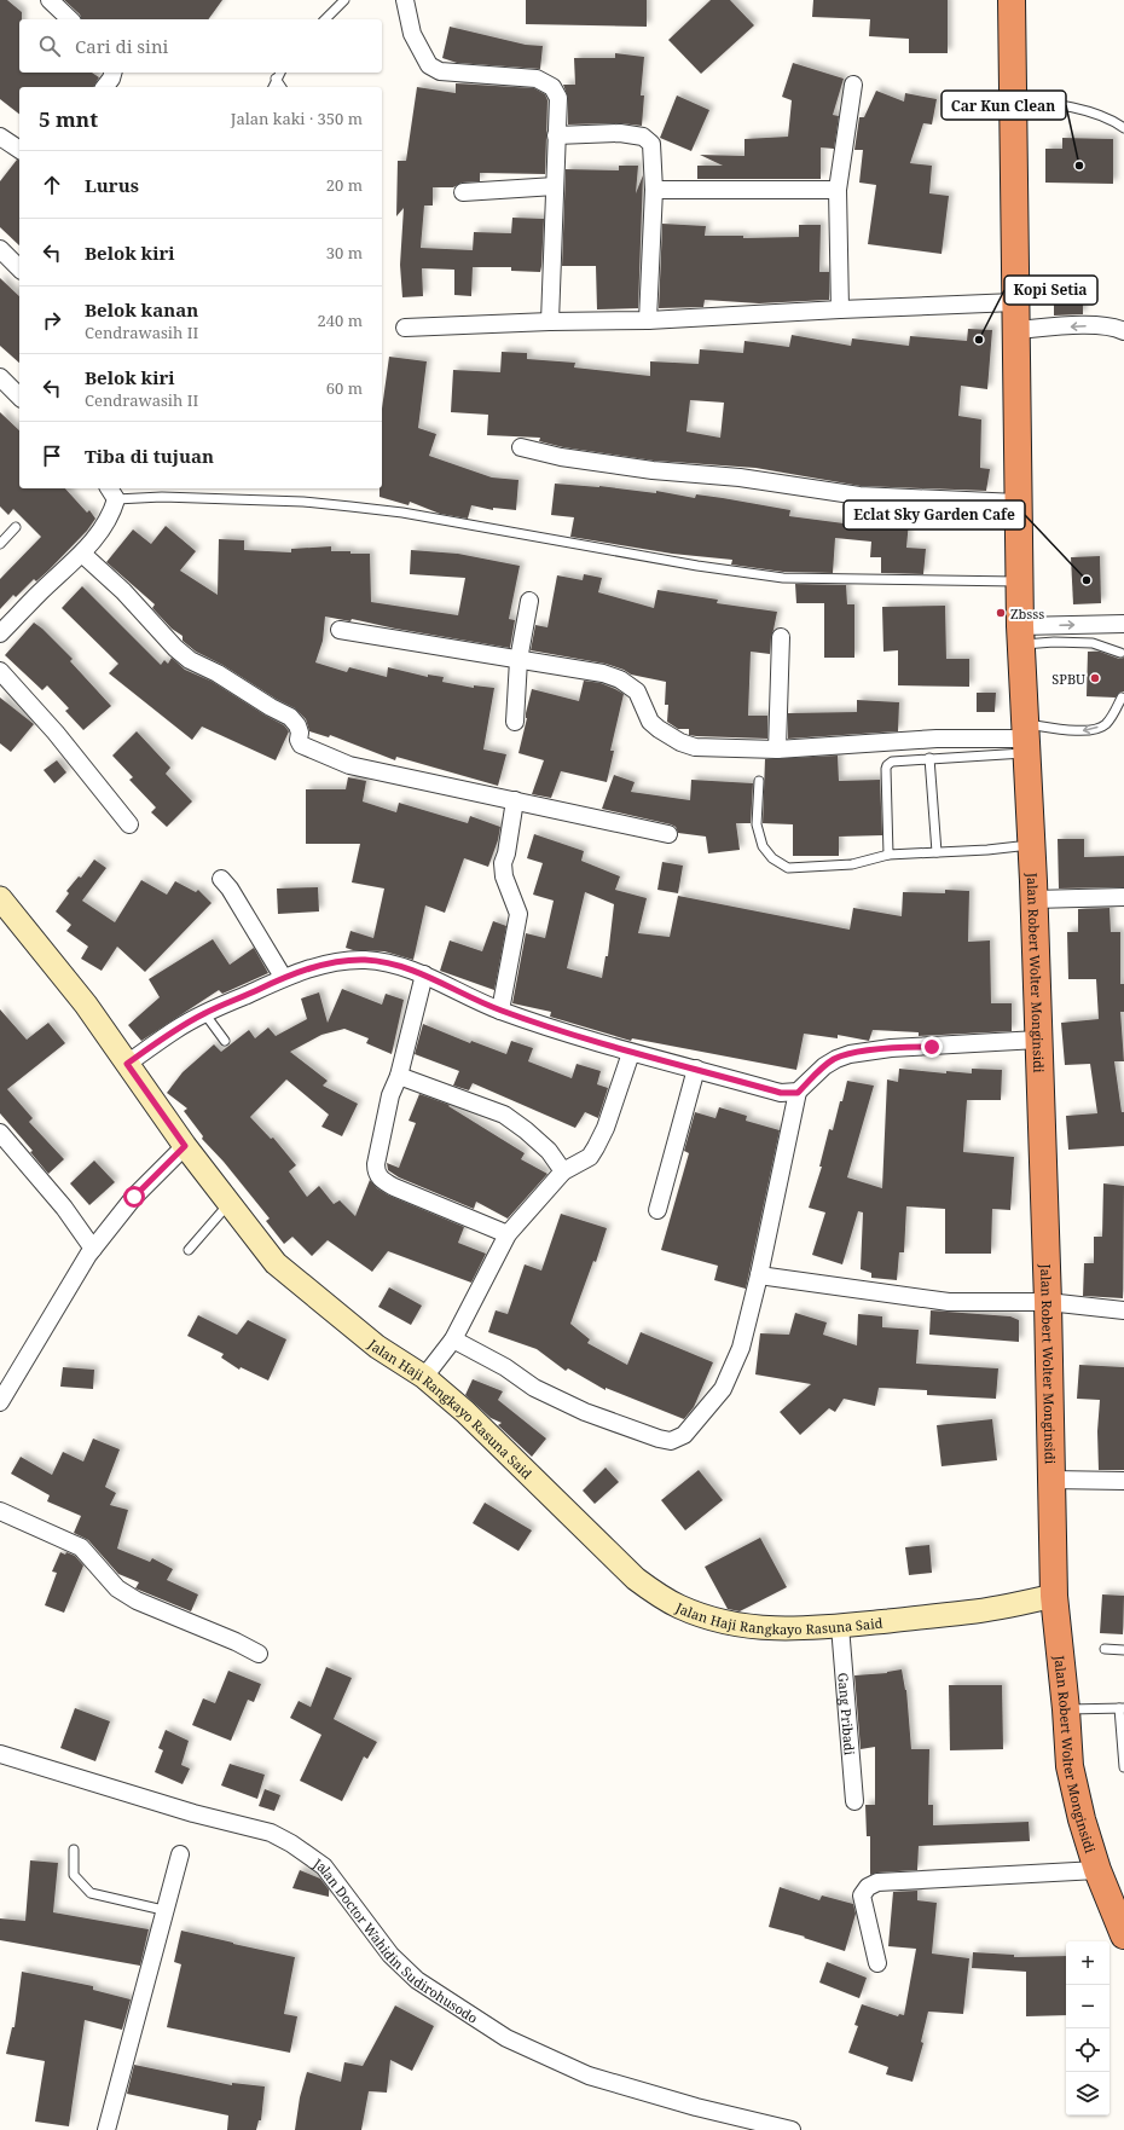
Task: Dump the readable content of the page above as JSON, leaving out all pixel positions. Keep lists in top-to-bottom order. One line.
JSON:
{"streets":{"highway":["Jalan Robert Wolter Monginsidi"],"street":["Jalan Haji Rangkayo Rasuna Said","Gang Pribadi","Jalan Doctor Wahidin Sudirohusodo"]},"crossings":[["Jalan Robert Wolter Monginsidi","Jalan Haji Rangkayo Rasuna Said"],["Jalan Haji Rangkayo Rasuna Said","Gang Pribadi"]],"places":["Car Kun Clean","Kopi Setia","Eclat Sky Garden Cafe","Zbsss","SPBU"],"page":{"search":"Cari di sini","heading":["5 mnt","Jalan kaki · 350 m"],"list":[["Lurus","20 m"],["Belok kiri","30 m"],["Belok kanan","Cendrawasih II","240 m"],["Belok kiri","Cendrawasih II","60 m"],"Tiba di tujuan"],"map_buttons":["+","−"]}}
